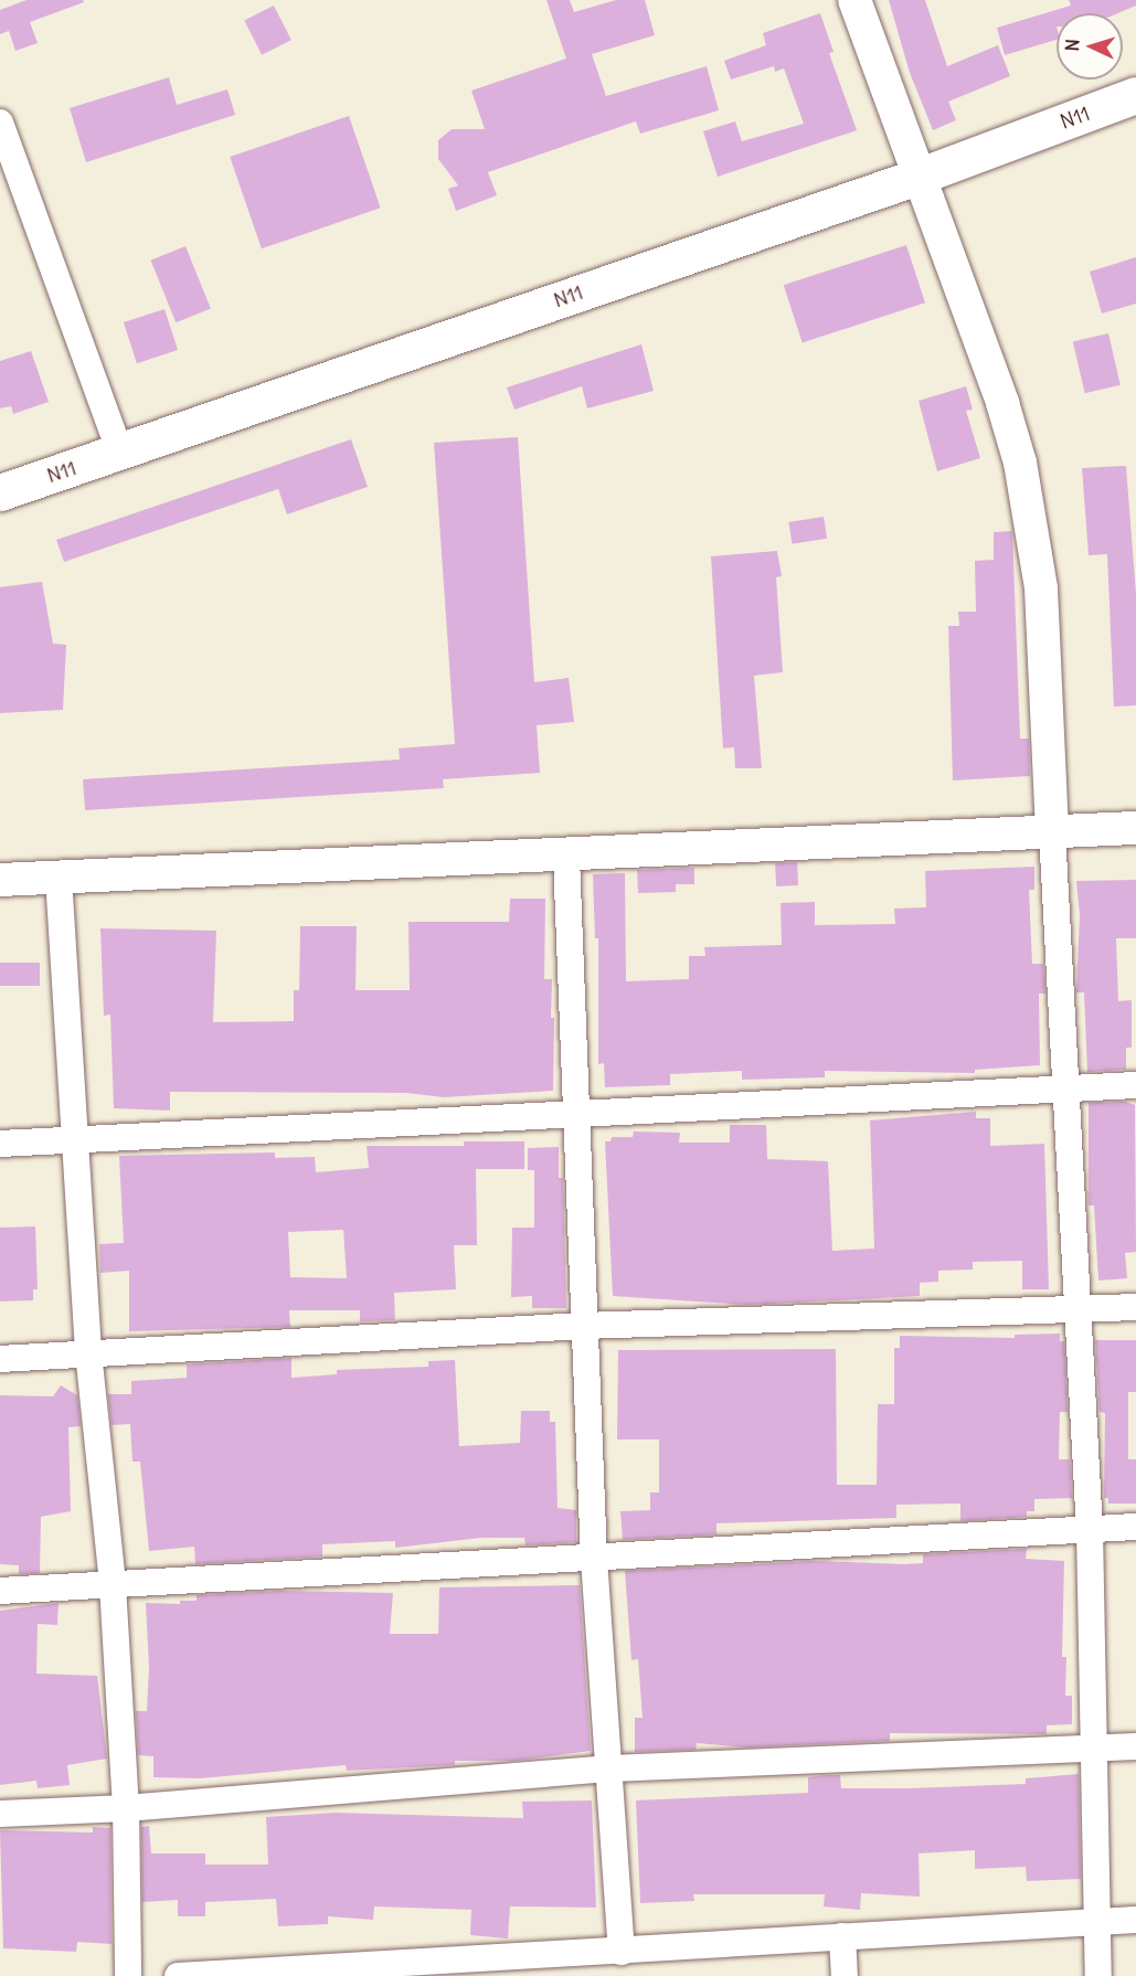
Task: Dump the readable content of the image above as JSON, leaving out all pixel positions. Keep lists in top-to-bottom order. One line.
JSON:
{"streets":{"main road":["N11"]},"north":"left"}
